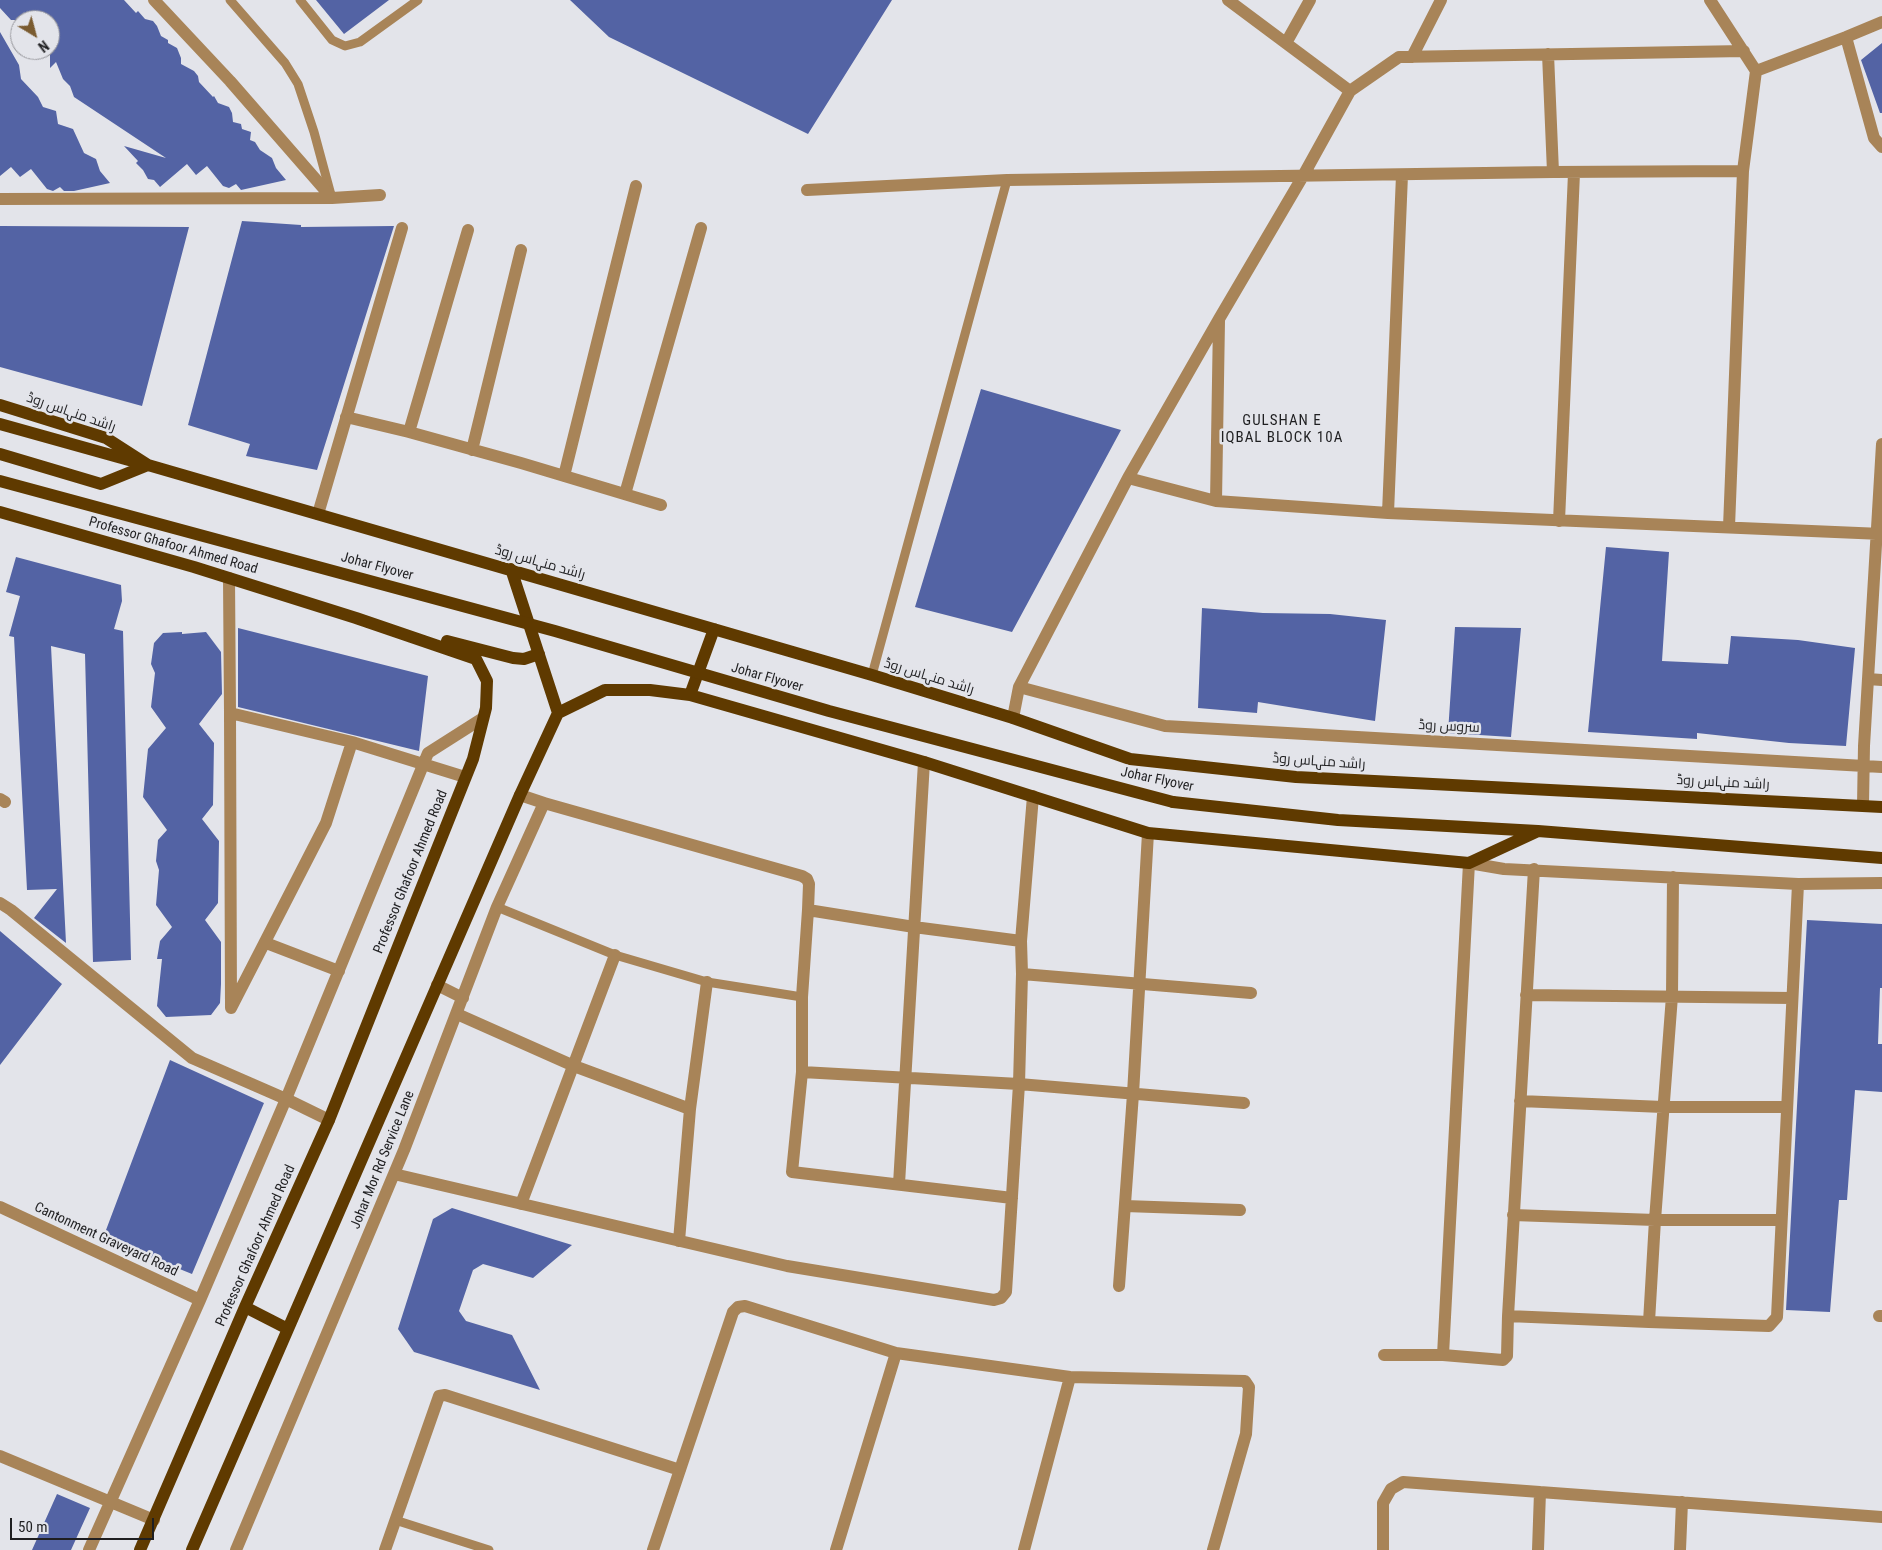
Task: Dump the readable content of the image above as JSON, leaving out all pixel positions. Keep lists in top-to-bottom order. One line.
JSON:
{"streets":{"main road":["راشد منہاس روڈ","Professor Ghafoor Ahmed Road","Johar Flyover"],"street":["سروس روڈ","Johar Mor Rd Service Lane","Cantonment Graveyard Road"]},"districts":["GULSHAN E IQBAL BLOCK 10A"],"scale_bar":"50 m","north":"bottom right"}
